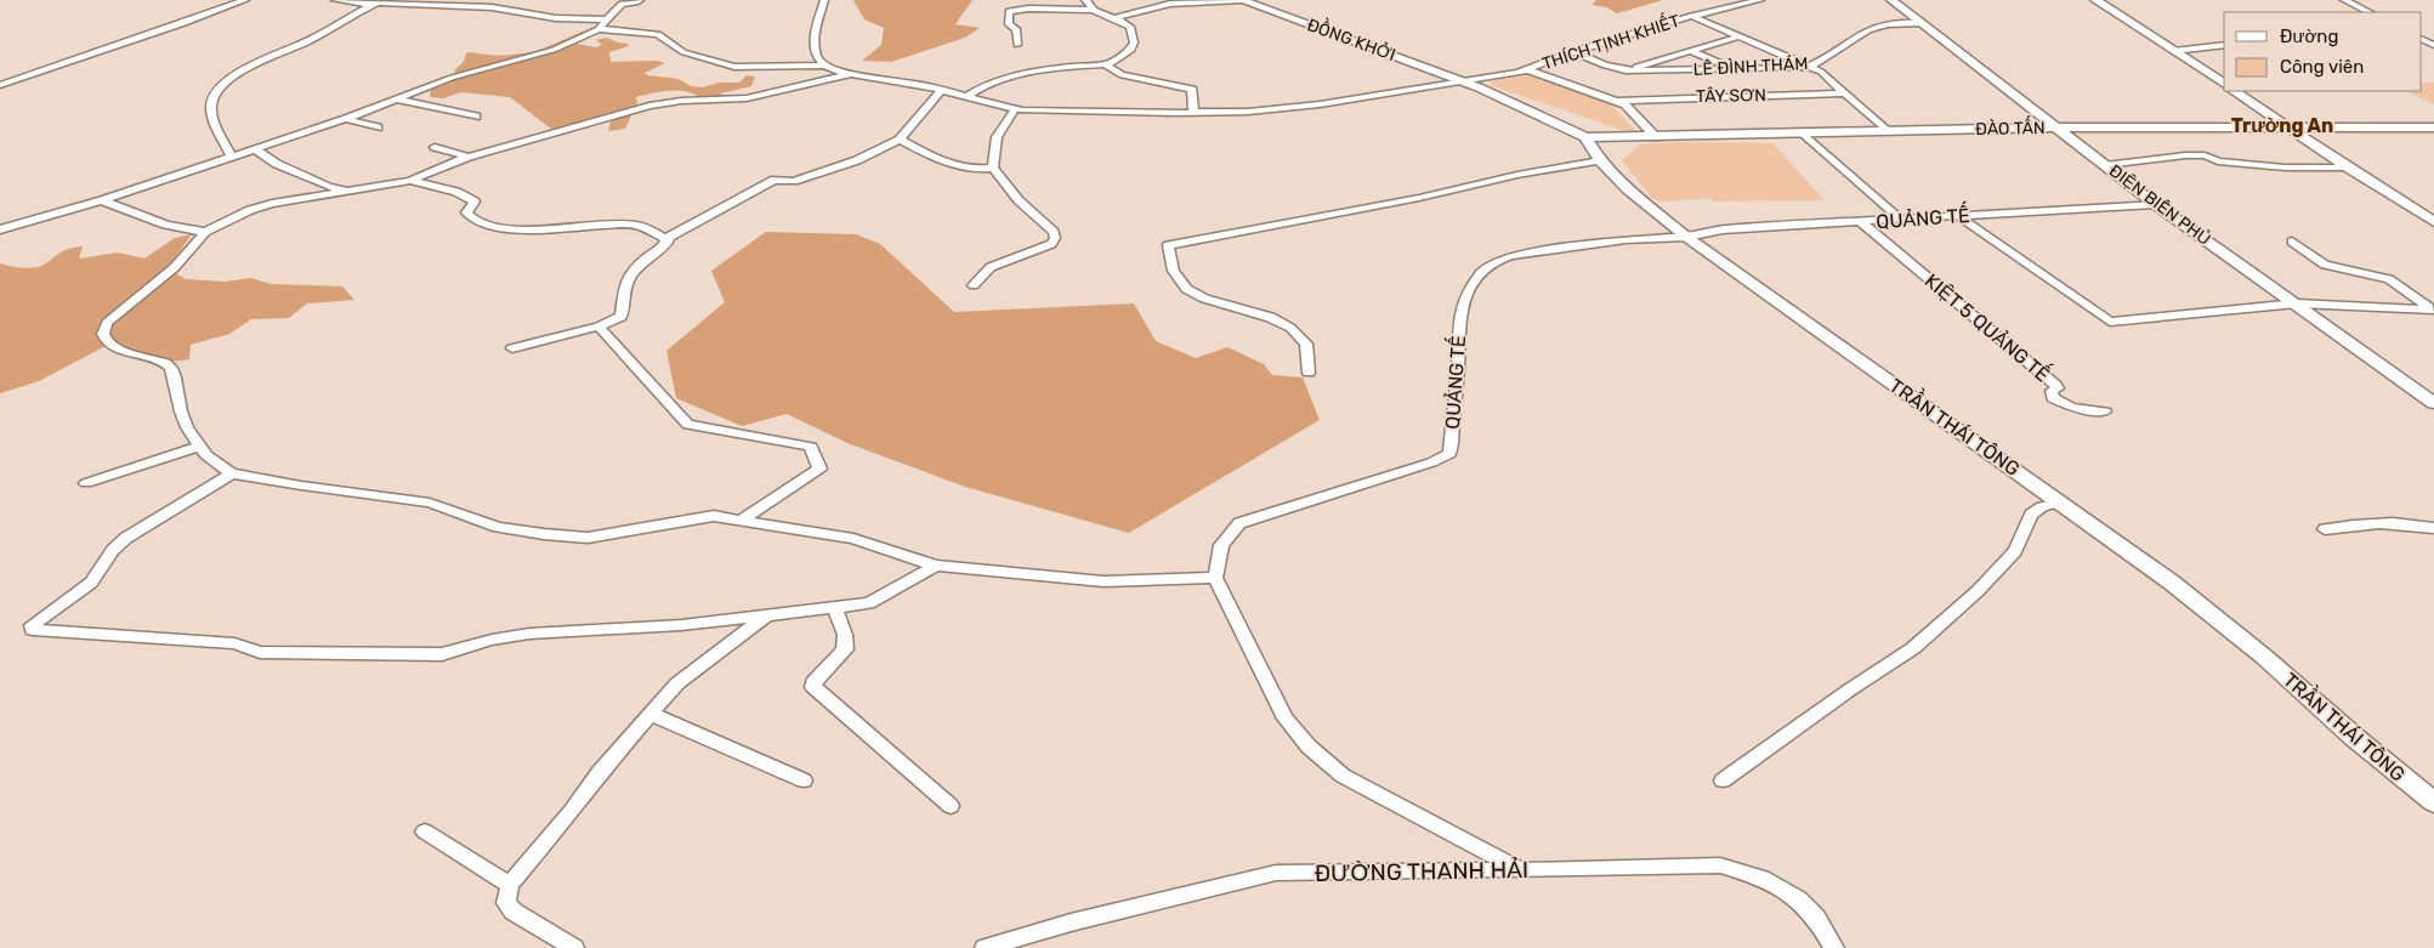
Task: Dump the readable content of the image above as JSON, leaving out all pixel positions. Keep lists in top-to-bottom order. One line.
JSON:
{"streets":{"street":["ĐỒNG KHỞI","THÍCH TỊNH KHIẾT","LÊ ĐÌNH THÁM","TÂY SƠN","ĐÀO TẤN","ĐIỆN BIÊN PHỦ","QUẢNG TẾ","KIỆT 5 QUẢNG TẾ","TRẦN THÁI TÔNG","ĐƯỜNG THANH HẢI"]},"crossings":[["ĐỒNG KHỞI","THÍCH TỊNH KHIẾT"],["THÍCH TỊNH KHIẾT","LÊ ĐÌNH THÁM"],["THÍCH TỊNH KHIẾT","TÂY SƠN"],["LÊ ĐÌNH THÁM","ĐIỆN BIÊN PHỦ"],["TÂY SƠN","ĐÀO TẤN"],["ĐÀO TẤN","ĐIỆN BIÊN PHỦ"],["ĐÀO TẤN","TRẦN THÁI TÔNG"],["ĐIỆN BIÊN PHỦ","QUẢNG TẾ"],["QUẢNG TẾ","KIỆT 5 QUẢNG TẾ"],["QUẢNG TẾ","TRẦN THÁI TÔNG"]],"districts":["Trường An"],"legend":["Đường","Công viên"]}
